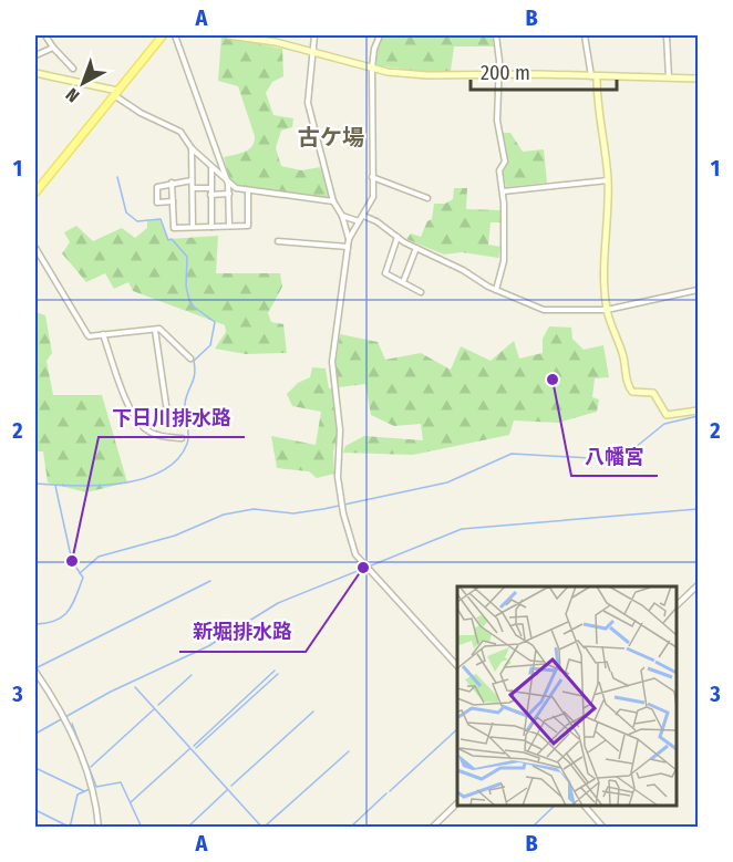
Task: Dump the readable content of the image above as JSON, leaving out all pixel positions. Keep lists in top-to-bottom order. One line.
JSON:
{"districts":["古ケ場"],"places":["八幡宮","下日川排水路","新堀排水路"],"scale_bar":"200 m","north":"bottom left","grid":{"columns":["A","B"],"rows":["1","2","3"]}}
